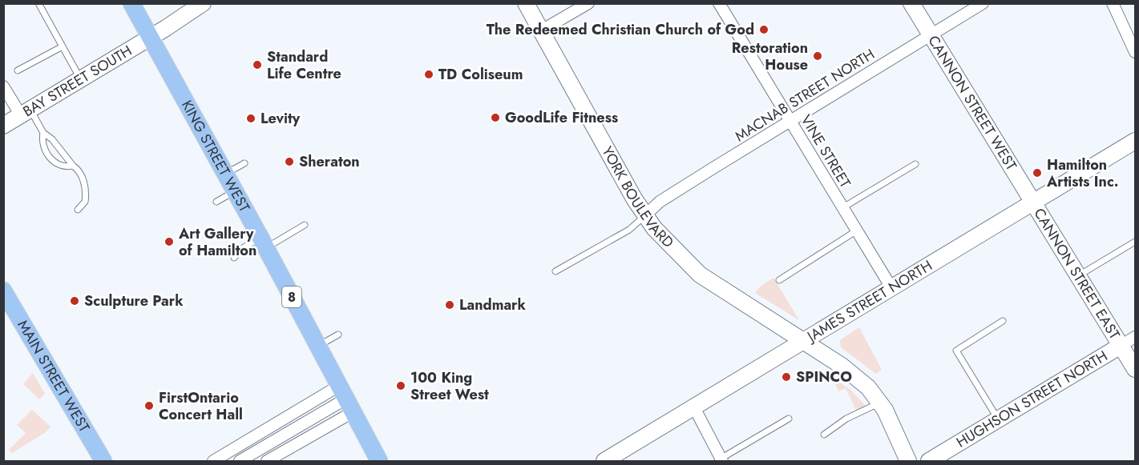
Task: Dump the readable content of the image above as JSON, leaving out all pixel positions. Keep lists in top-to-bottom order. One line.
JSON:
{"streets":{"main road":["BAY STREET SOUTH","CANNON STREET WEST","KING STREET WEST","YORK BOULEVARD","CANNON STREET EAST","8","JAMES STREET NORTH","MAIN STREET WEST","HUGHSON STREET NORTH"],"street":["MACNAB STREET NORTH","VINE STREET"]},"crossings":[["BAY STREET SOUTH","KING STREET WEST"],["MACNAB STREET NORTH","CANNON STREET WEST"],["MACNAB STREET NORTH","VINE STREET"],["MACNAB STREET NORTH","YORK BOULEVARD"],["CANNON STREET WEST","CANNON STREET EAST"],["CANNON STREET WEST","JAMES STREET NORTH"],["VINE STREET","JAMES STREET NORTH"],["YORK BOULEVARD","JAMES STREET NORTH"],["CANNON STREET EAST","JAMES STREET NORTH"],["CANNON STREET EAST","HUGHSON STREET NORTH"]],"places":["The Redeemed Christian Church of God","Restoration House","Standard Life Centre","TD Coliseum","GoodLife Fitness","Levity","Sheraton","Hamilton Artists Inc.","Art Gallery of Hamilton","Sculpture Park","Landmark","SPINCO","100 King Street West","FirstOntario Concert Hall"]}
